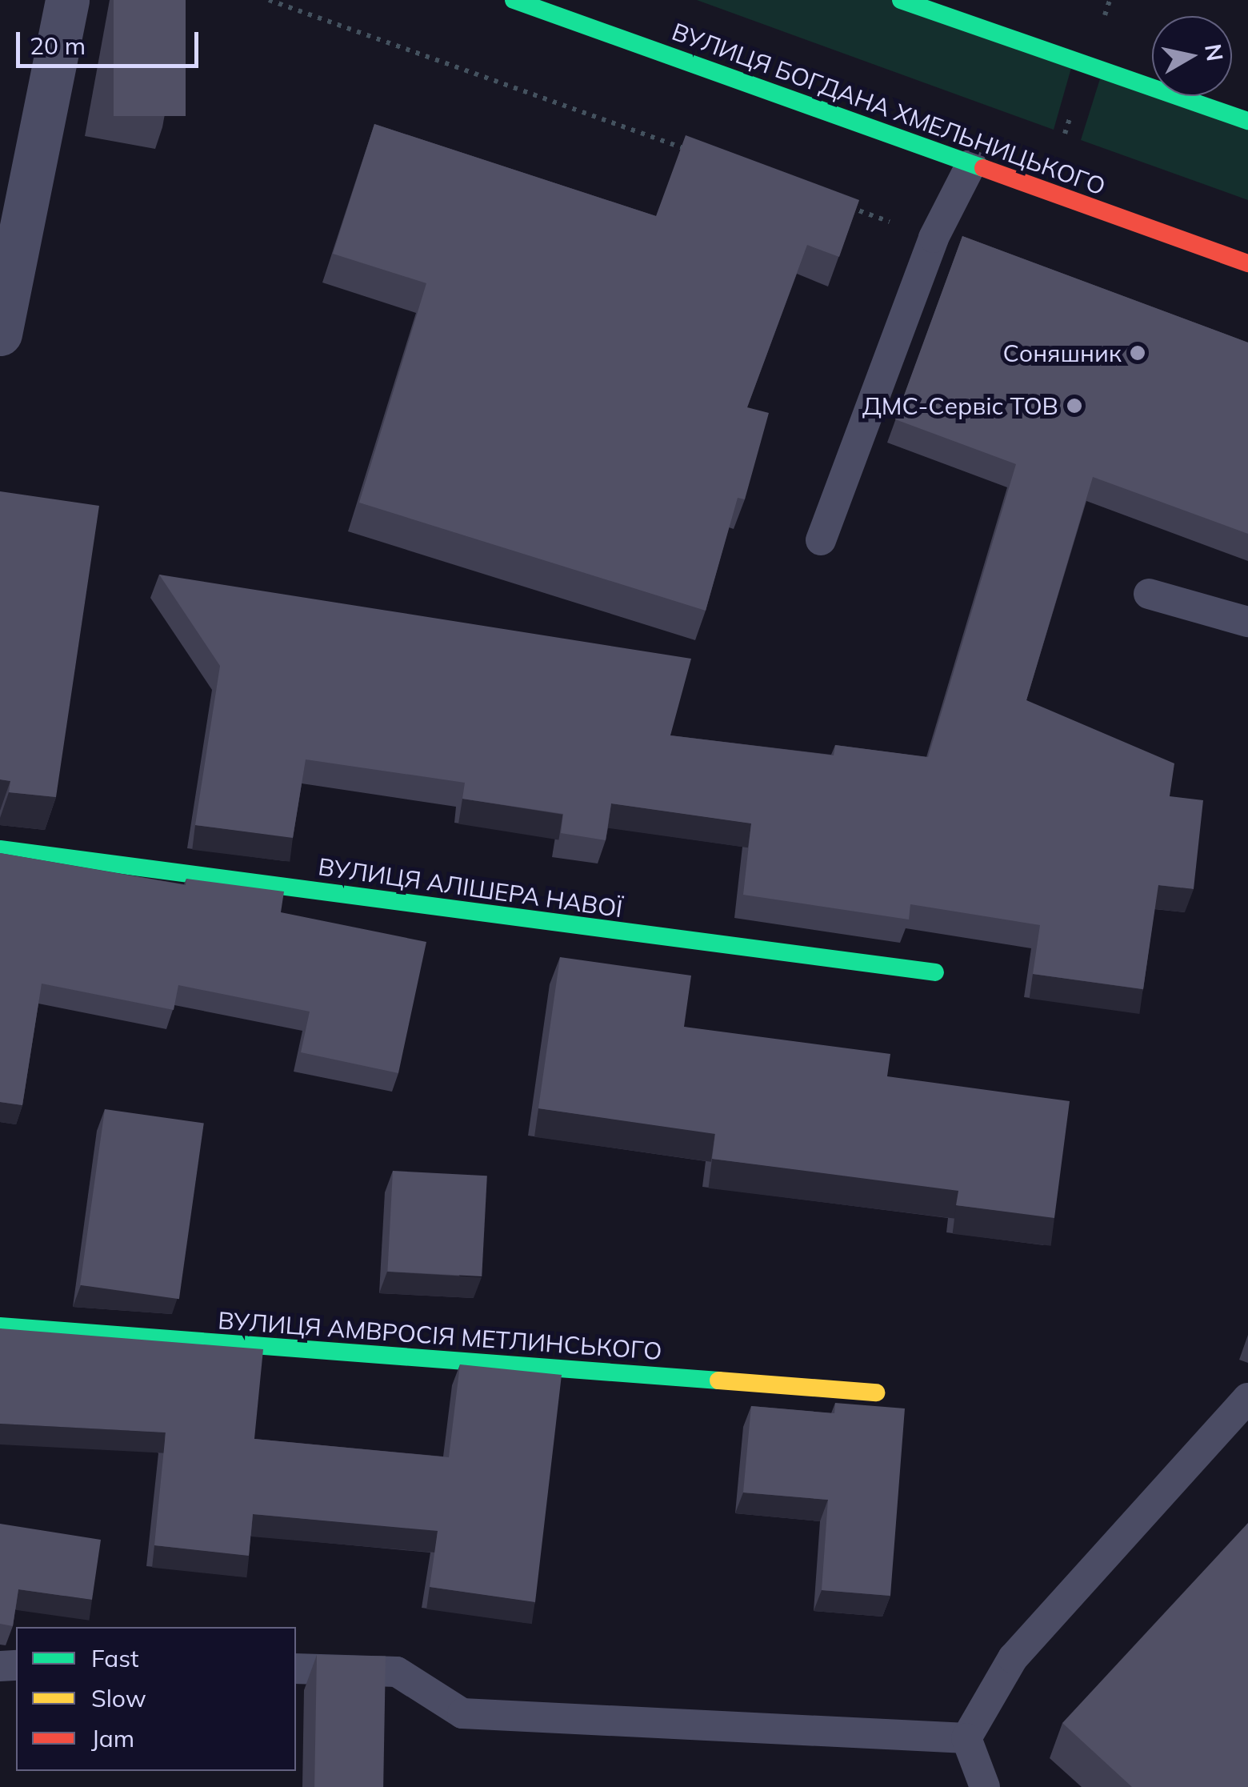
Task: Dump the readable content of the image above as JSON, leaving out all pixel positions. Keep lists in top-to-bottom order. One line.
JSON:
{"streets":{"street":["ВУЛИЦЯ БОГДАНА ХМЕЛЬНИЦЬКОГО","ВУЛИЦЯ АЛІШЕРА НАВОЇ","ВУЛИЦЯ АМВРОСІЯ МЕТЛИНСЬКОГО"]},"places":["Соняшник","ДМС-Сервіс ТОВ"],"legend":["Fast","Slow","Jam"],"scale_bar":"20 m","north":"right"}
